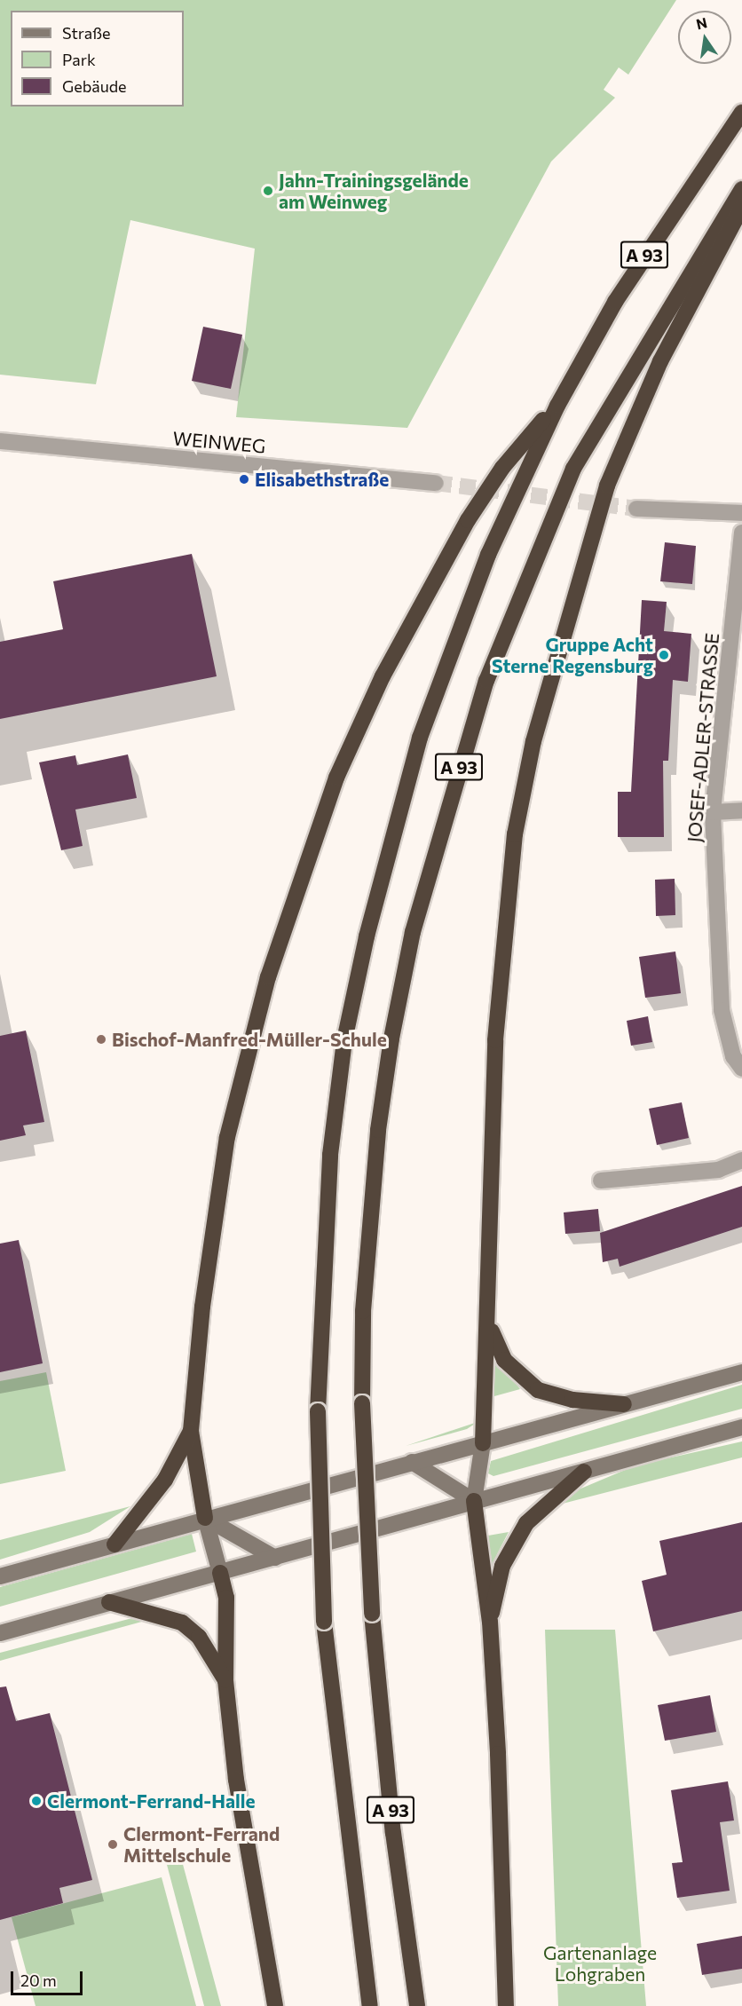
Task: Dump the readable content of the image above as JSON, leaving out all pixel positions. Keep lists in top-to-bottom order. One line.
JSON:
{"streets":{"highway":["A 93"],"street":["WEINWEG","JOSEF-ADLER-STRASSE"]},"parks":["Gartenanlage Lohgraben"],"places":["Jahn-Trainingsgelände am Weinweg","Elisabethstraße","Gruppe Acht Sterne Regensburg","Bischof-Manfred-Müller-Schule","Clermont-Ferrand-Halle","Clermont-Ferrand Mittelschule"],"legend":["Straße","Park","Gebäude"],"scale_bar":"20 m","north":"top"}
